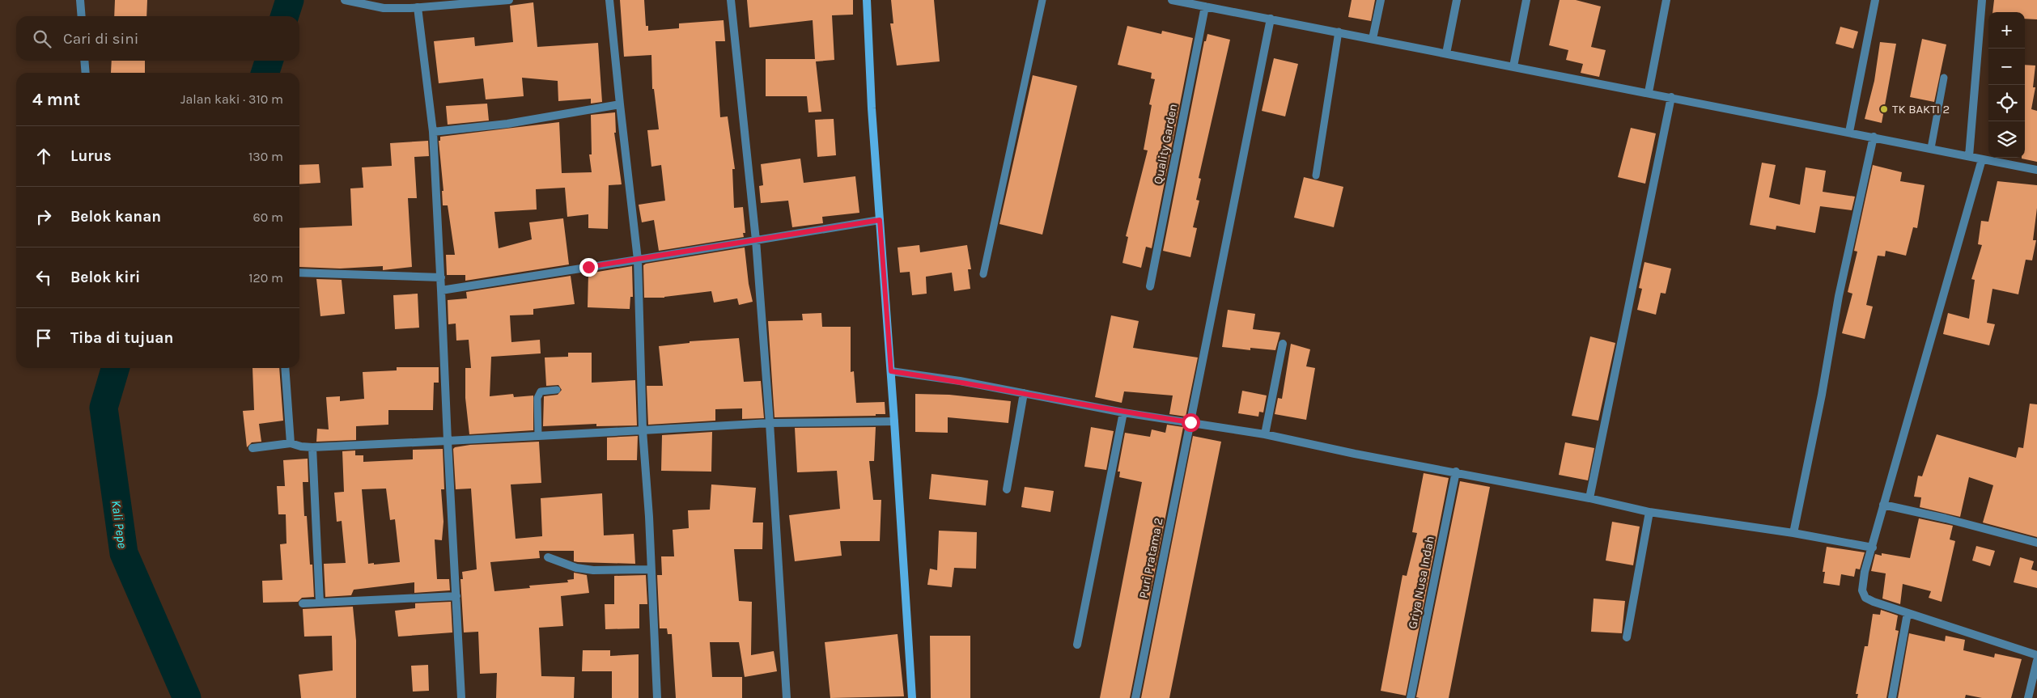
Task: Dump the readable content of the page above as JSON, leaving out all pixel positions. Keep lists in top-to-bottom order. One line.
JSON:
{"streets":{"street":["Quality Garden","Puri Pratama 2","Griya Nusa Indah"]},"water":["Kali Pepe"],"places":["TK BAKTI 2"],"page":{"map_buttons":["+","−"],"search":"Cari di sini","heading":["4 mnt","Jalan kaki · 310 m"],"list":[["Lurus","130 m"],["Belok kanan","60 m"],["Belok kiri","120 m"],"Tiba di tujuan"]}}
